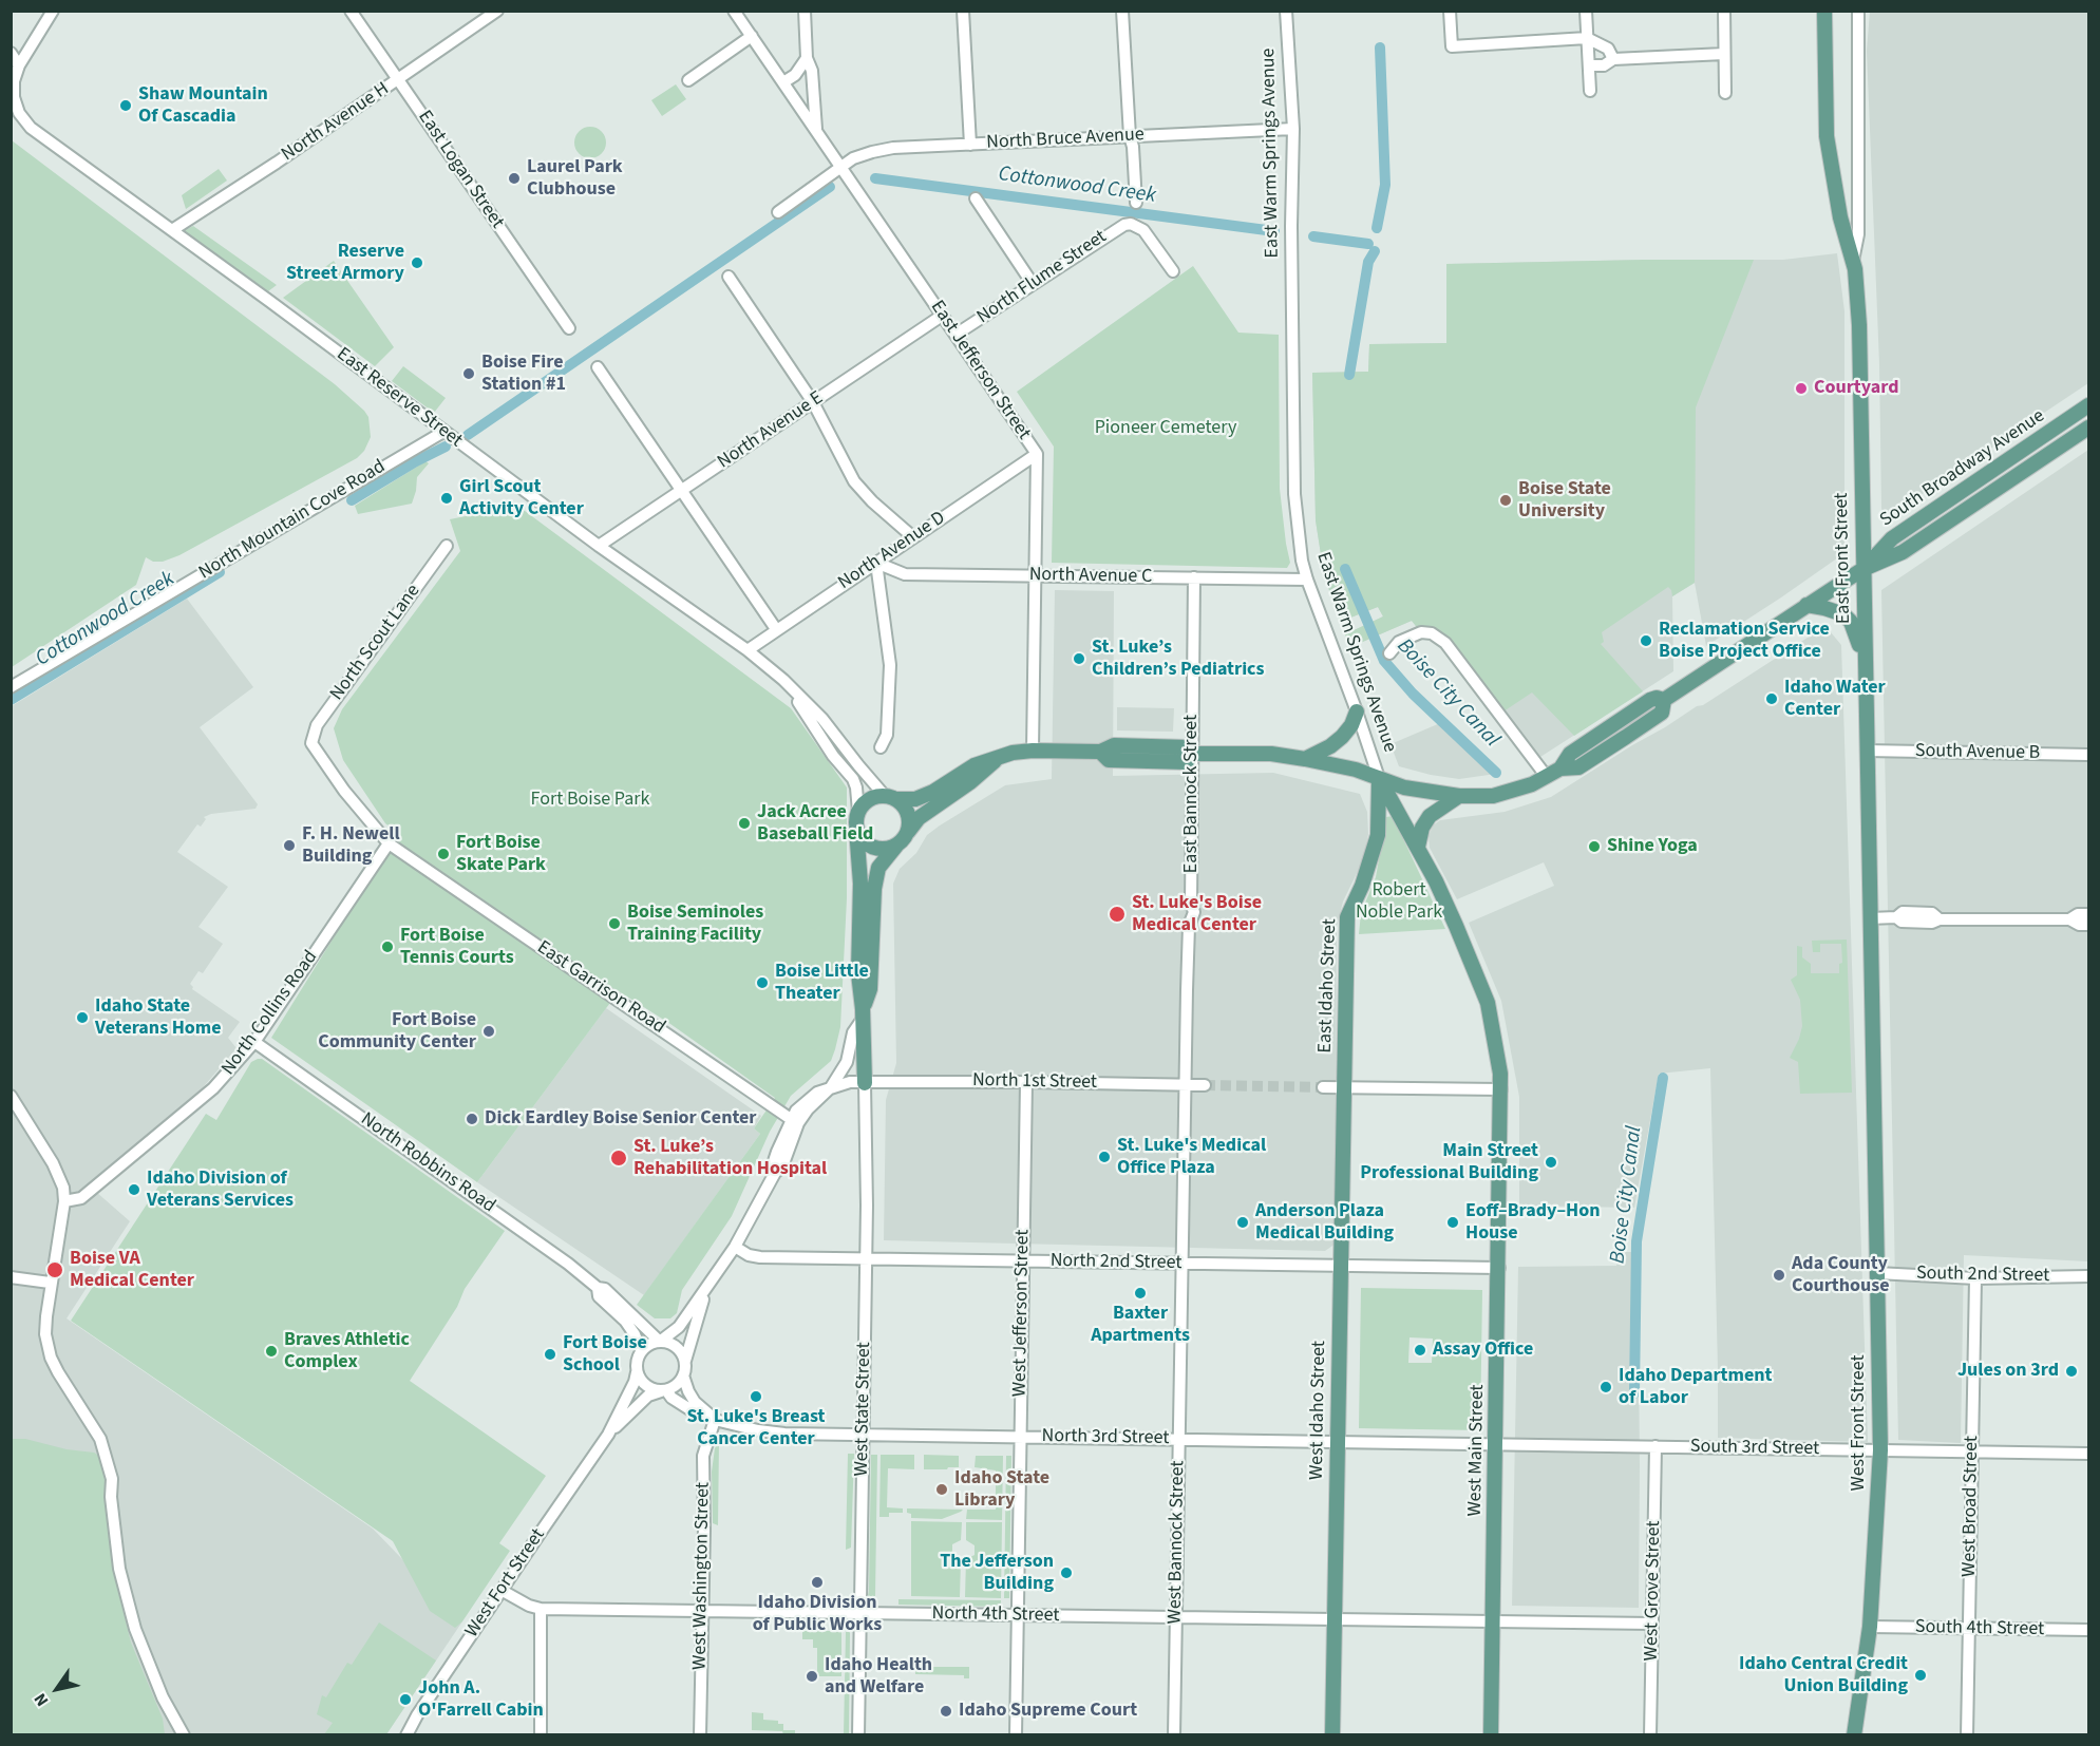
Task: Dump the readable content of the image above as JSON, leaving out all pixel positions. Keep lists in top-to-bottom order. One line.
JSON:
{"streets":{"main road":["East Warm Springs Avenue","South Broadway Avenue","East Front Street","East Idaho Street","West Idaho Street","West Front Street","West Main Street"],"street":["North Avenue H","North Bruce Avenue","East Logan Street","North Flume Street","East Jefferson Street","East Reserve Street","North Avenue E","North Mountain Cove Road","North Avenue D","North Avenue C","North Scout Lane","South Avenue B","East Bannock Street","East Garrison Road","North Collins Road","North 1st Street","North Robbins Road","North 2nd Street","South 2nd Street","West Jefferson Street","West State Street","North 3rd Street","South 3rd Street","West Broad Street","West Bannock Street","West Washington Street","West Fort Street","West Grove Street","North 4th Street","South 4th Street"]},"crossings":[["North Avenue H","East Logan Street"],["North Avenue H","East Reserve Street"],["North Bruce Avenue","East Warm Springs Avenue"],["North Bruce Avenue","East Jefferson Street"],["East Warm Springs Avenue","South Broadway Avenue"],["East Warm Springs Avenue","North Avenue C"],["East Warm Springs Avenue","East Idaho Street"],["East Warm Springs Avenue","West Main Street"],["North Flume Street","East Jefferson Street"],["East Jefferson Street","North Avenue E"],["East Jefferson Street","South Broadway Avenue"],["East Jefferson Street","North Avenue D"],["East Jefferson Street","North Avenue C"],["East Reserve Street","North Avenue E"],["East Reserve Street","South Broadway Avenue"],["East Reserve Street","North Mountain Cove Road"],["East Reserve Street","North Avenue D"],["South Broadway Avenue","East Front Street"],["South Broadway Avenue","East Bannock Street"],["South Broadway Avenue","East Idaho Street"],["North Avenue D","North Avenue C"],["East Front Street","South Avenue B"],["East Front Street","West Front Street"],["North Avenue C","East Bannock Street"],["North Scout Lane","East Garrison Road"],["East Bannock Street","North 1st Street"],["East Bannock Street","West Bannock Street"],["East Idaho Street","West Idaho Street"],["East Garrison Road","North Collins Road"],["North Collins Road","North Robbins Road"],["North 1st Street","West Jefferson Street"],["North 1st Street","West State Street"],["North 1st Street","West Bannock Street"],["North Robbins Road","North 3rd Street"],["North Robbins Road","West Fort Street"],["North 2nd Street","West Jefferson Street"],["North 2nd Street","West State Street"],["North 2nd Street","West Idaho Street"],["North 2nd Street","West Main Street"],["North 2nd Street","West Bannock Street"],["South 2nd Street","West Front Street"],["South 2nd Street","West Broad Street"],["West Jefferson Street","North 3rd Street"],["West Jefferson Street","North 4th Street"],["West State Street","North 3rd Street"],["West State Street","North 4th Street"],["West Idaho Street","North 3rd Street"],["West Idaho Street","North 4th Street"],["West Front Street","South 3rd Street"],["West Front Street","South 4th Street"],["North 3rd Street","South 3rd Street"],["North 3rd Street","West Main Street"],["North 3rd Street","West Bannock Street"],["North 3rd Street","West Washington Street"],["North 3rd Street","West Fort Street"],["South 3rd Street","West Main Street"],["South 3rd Street","West Broad Street"],["South 3rd Street","West Grove Street"],["West Main Street","North 4th Street"],["West Broad Street","South 4th Street"],["West Bannock Street","North 4th Street"],["West Washington Street","North 4th Street"],["West Fort Street","North 4th Street"]],"water":["Cottonwood Creek","Boise City Canal"],"parks":["Pioneer Cemetery","Fort Boise Park","Robert Noble Park"],"places":["Shaw Mountain Of Cascadia","Laurel Park Clubhouse","Reserve Street Armory","Boise Fire Station #1","Courtyard","Girl Scout Activity Center","Boise State University","Reclamation Service Boise Project Office","St. Luke’s Children’s Pediatrics","Idaho Water Center","Jack Acree Baseball Field","F. H. Newell Building","Shine Yoga","Fort Boise Skate Park","St. Luke's Boise Medical Center","Boise Seminoles Training Facility","Fort Boise Tennis Courts","Boise Little Theater","Idaho State Veterans Home","Fort Boise Community Center","Dick Eardley Boise Senior Center","St. Luke's Medical Office Plaza","St. Luke’s Rehabilitation Hospital","Main Street Professional Building","Idaho Division of Veterans Services","Anderson Plaza Medical Building","Eoff–Brady–Hon House","Boise VA Medical Center","Ada County Courthouse","Baxter Apartments","Assay Office","Braves Athletic Complex","Fort Boise School","Jules on 3rd","Idaho Department of Labor","St. Luke's Breast Cancer Center","Idaho State Library","The Jefferson Building","Idaho Division of Public Works","Idaho Central Credit Union Building","Idaho Health and Welfare","John A. O'Farrell Cabin","Idaho Supreme Court"],"north":"bottom left"}
